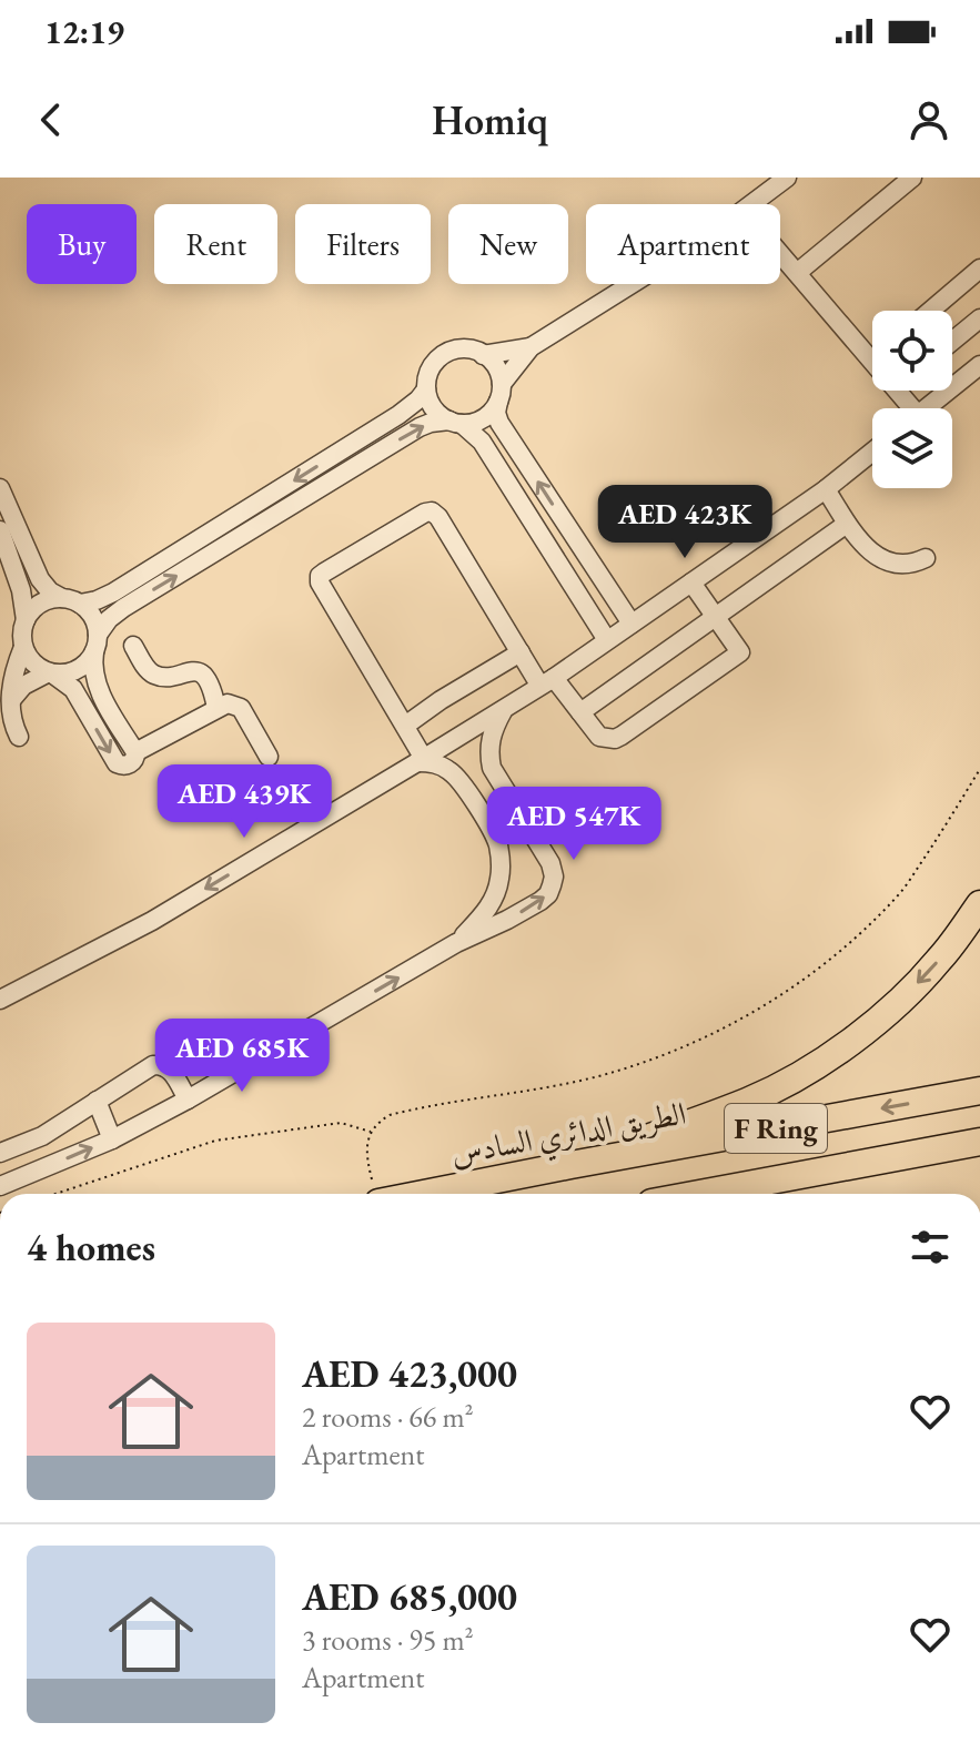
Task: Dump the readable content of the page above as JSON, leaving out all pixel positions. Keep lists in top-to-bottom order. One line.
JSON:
{"streets":{"highway":["F Ring","الطريق الدائري السادس"]},"page":{"status":"12:19","header":"Homiq","chip":["Buy","Rent","Filters","New","Apartment"],"price":["AED 423K","AED 439K","AED 547K","AED 685K"],"heading":"4 homes","list":[{"name":"AED 423,000","note":"2 rooms · 66 m² · Apartment"},{"name":"AED 685,000","note":"3 rooms · 95 m² · Apartment"}]}}
